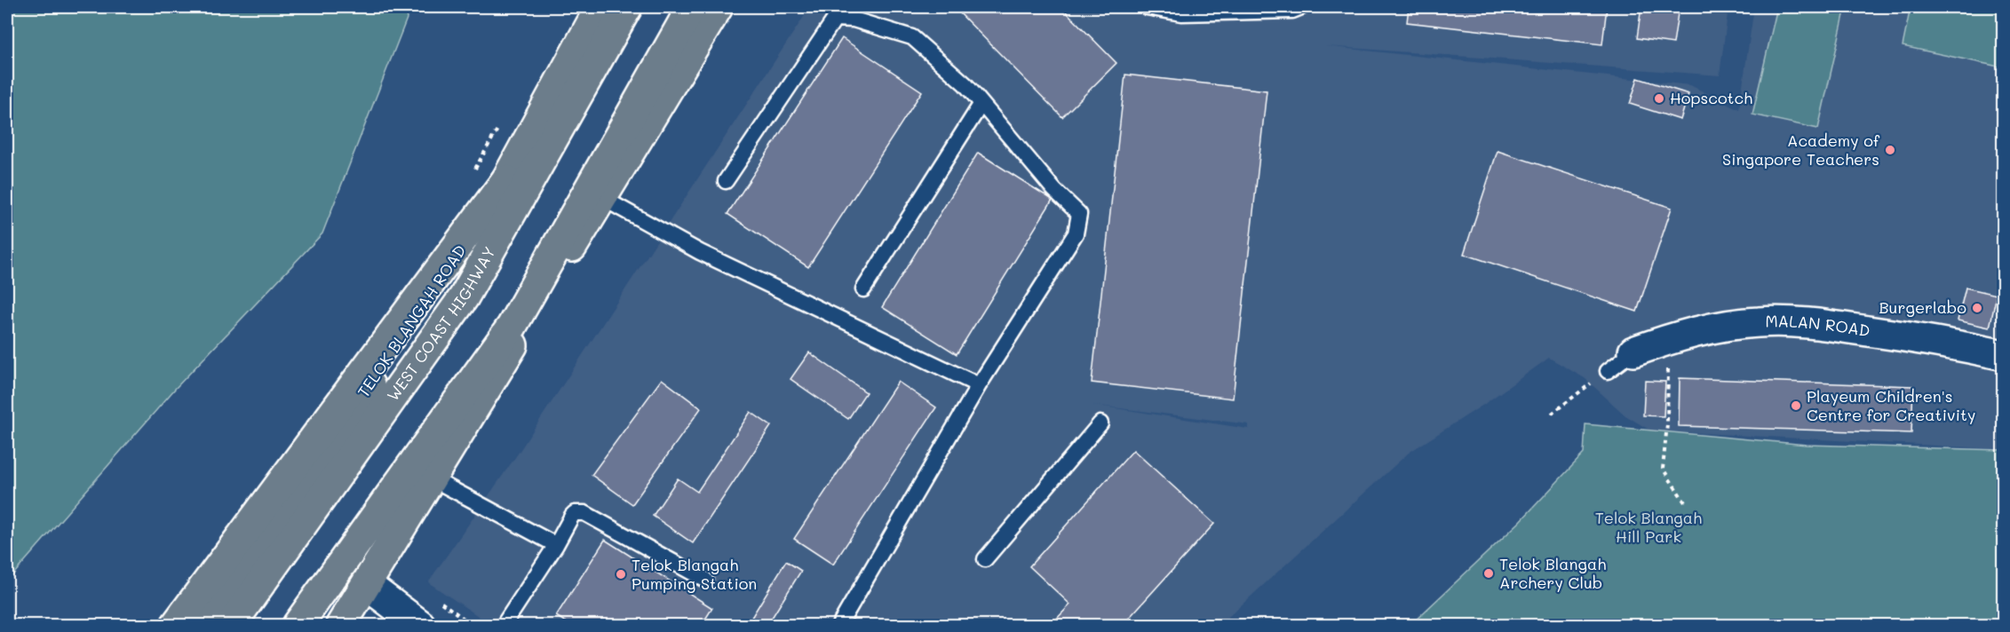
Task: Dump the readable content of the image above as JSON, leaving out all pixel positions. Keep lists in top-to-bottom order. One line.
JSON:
{"streets":{"main road":["TELOK BLANGAH ROAD","WEST COAST HIGHWAY"],"street":["MALAN ROAD"]},"parks":["Telok Blangah Hill Park"],"places":["Hopscotch","Academy of Singapore Teachers","Burgerlabo","Playeum Children's Centre for Creativity","Telok Blangah Archery Club","Telok Blangah Pumping Station"]}
